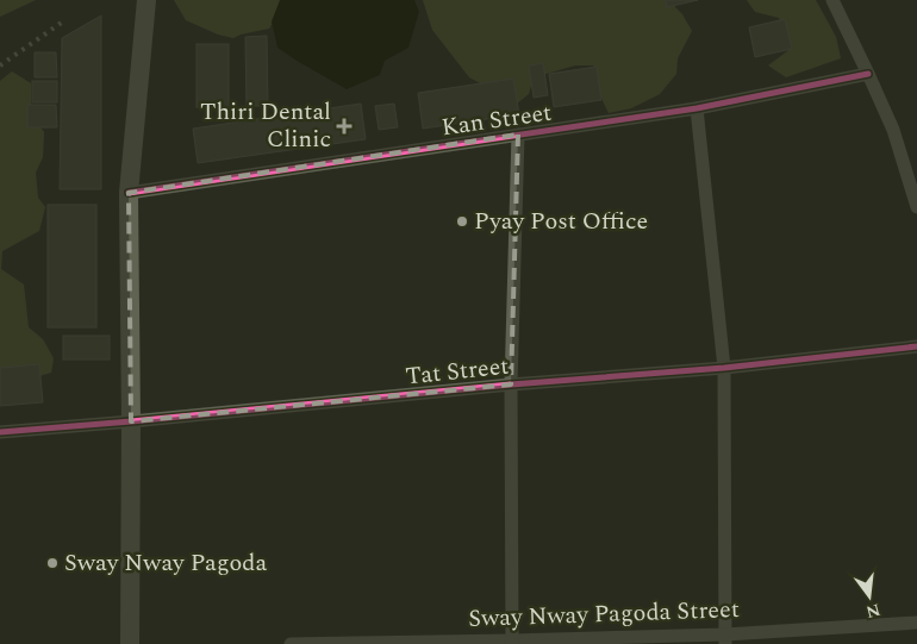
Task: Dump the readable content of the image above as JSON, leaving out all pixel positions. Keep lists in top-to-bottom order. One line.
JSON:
{"streets":{"street":["Kan Street","Tat Street","Sway Nway Pagoda Street"]},"places":{"health":["Thiri Dental Clinic"],"other":["Pyay Post Office","Sway Nway Pagoda"]},"north":"bottom"}
